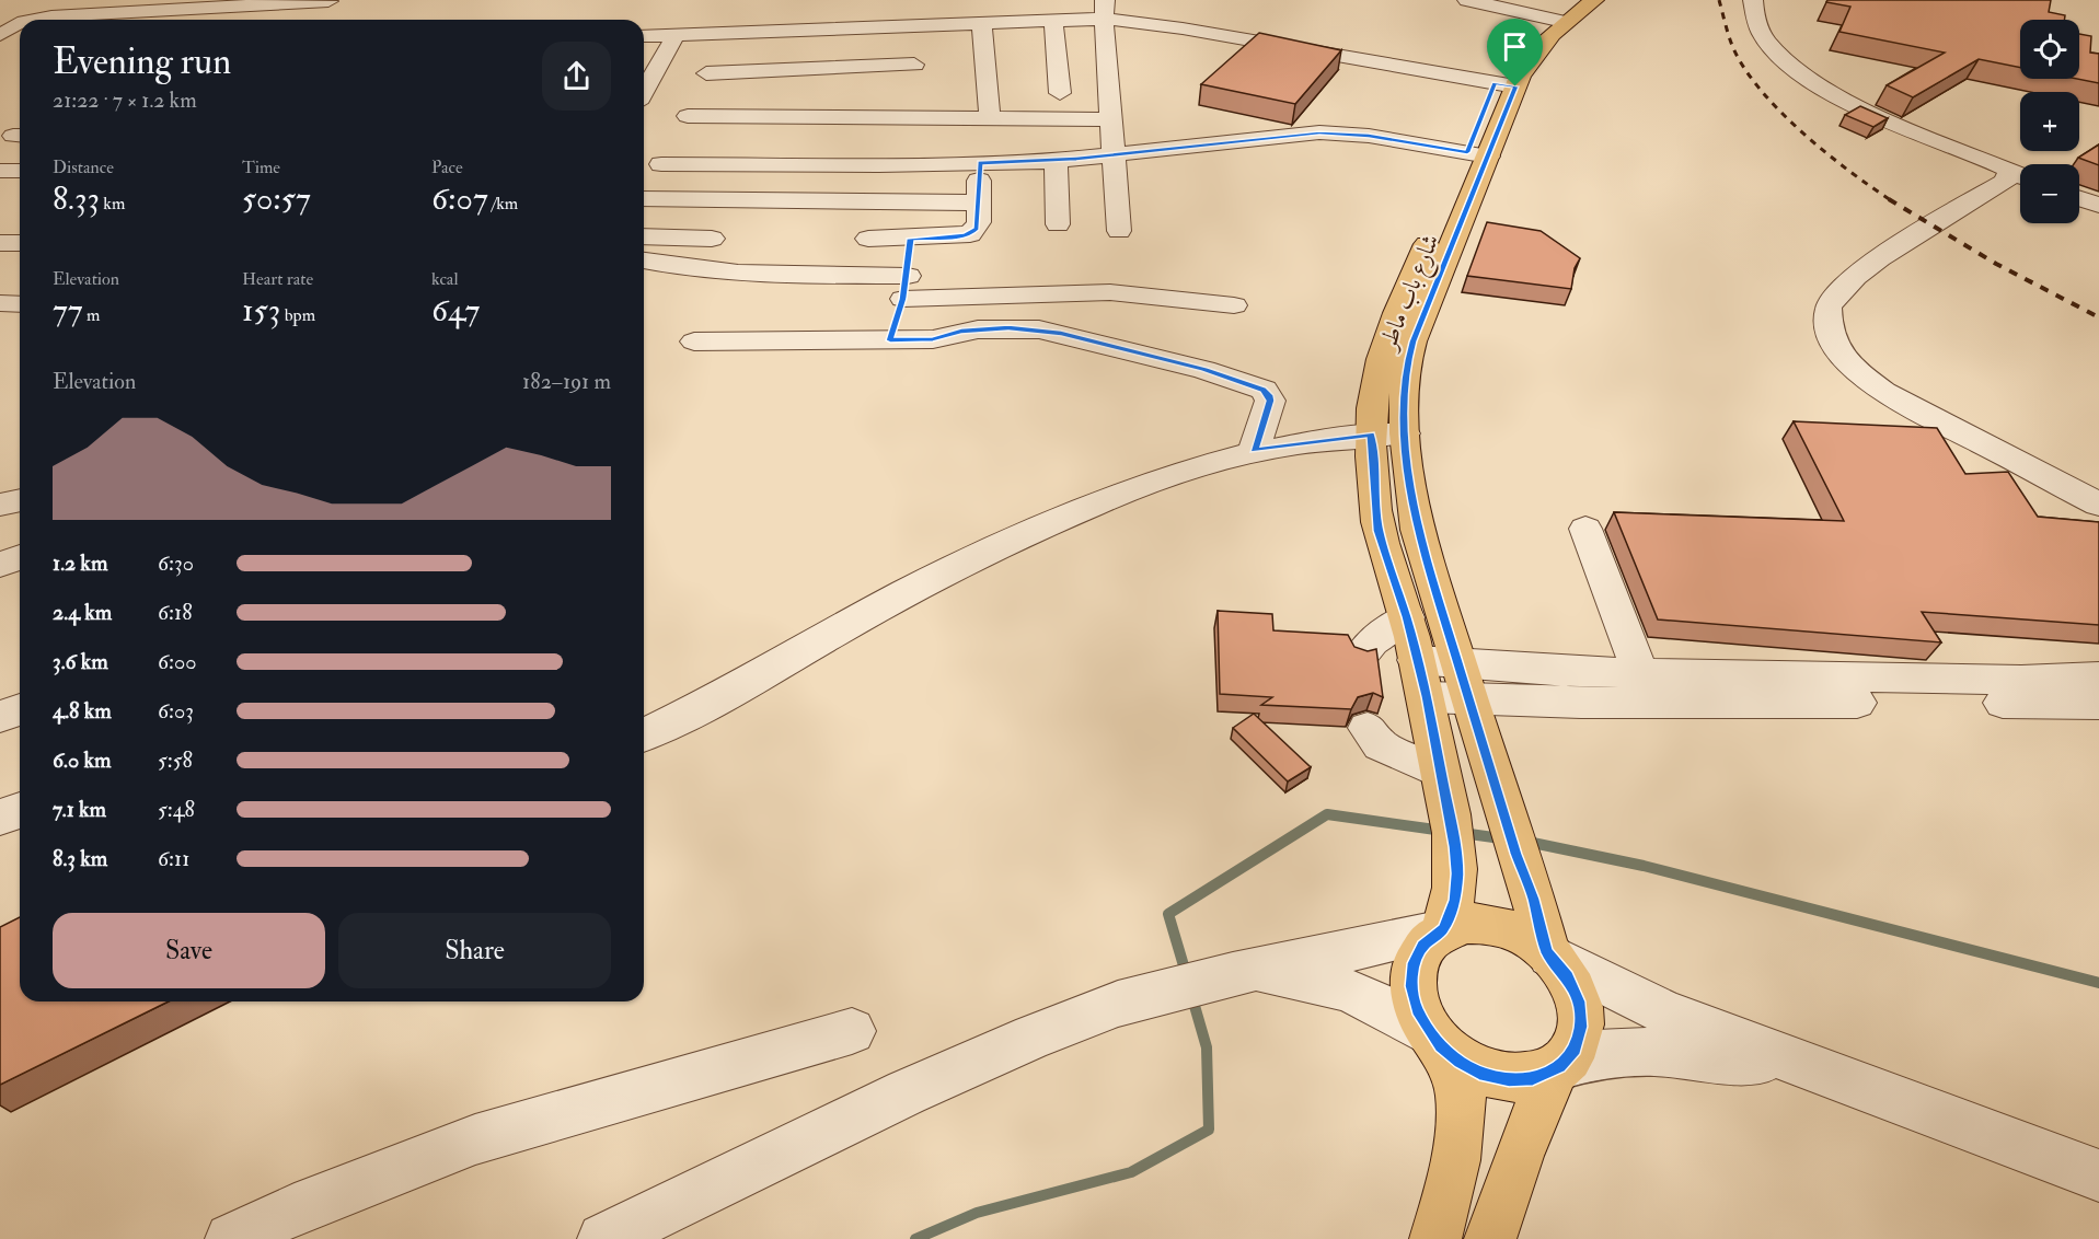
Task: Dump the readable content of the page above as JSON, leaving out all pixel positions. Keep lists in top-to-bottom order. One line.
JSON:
{"streets":{"main road":["شارع باب ماطر"]},"page":{"map_buttons":["+","−"],"heading":["Evening run","21:22 · 7 × 1.2 km"],"stats":[["Distance","8.33 km"],["Time","50:57"],["Pace","6:07 /km"],["Elevation","77 m"],["Heart rate","153 bpm"],["kcal","647"]],"chart":["Elevation","182–191 m"],"list":[{"name":"1.2 km","note":"6:30"},{"name":"2.4 km","note":"6:18"},{"name":"3.6 km","note":"6:00"},{"name":"4.8 km","note":"6:03"},{"name":"6.0 km","note":"5:58"},{"name":"7.1 km","note":"5:48"},{"name":"8.3 km","note":"6:11"}],"buttons":["Save","Share"]}}
